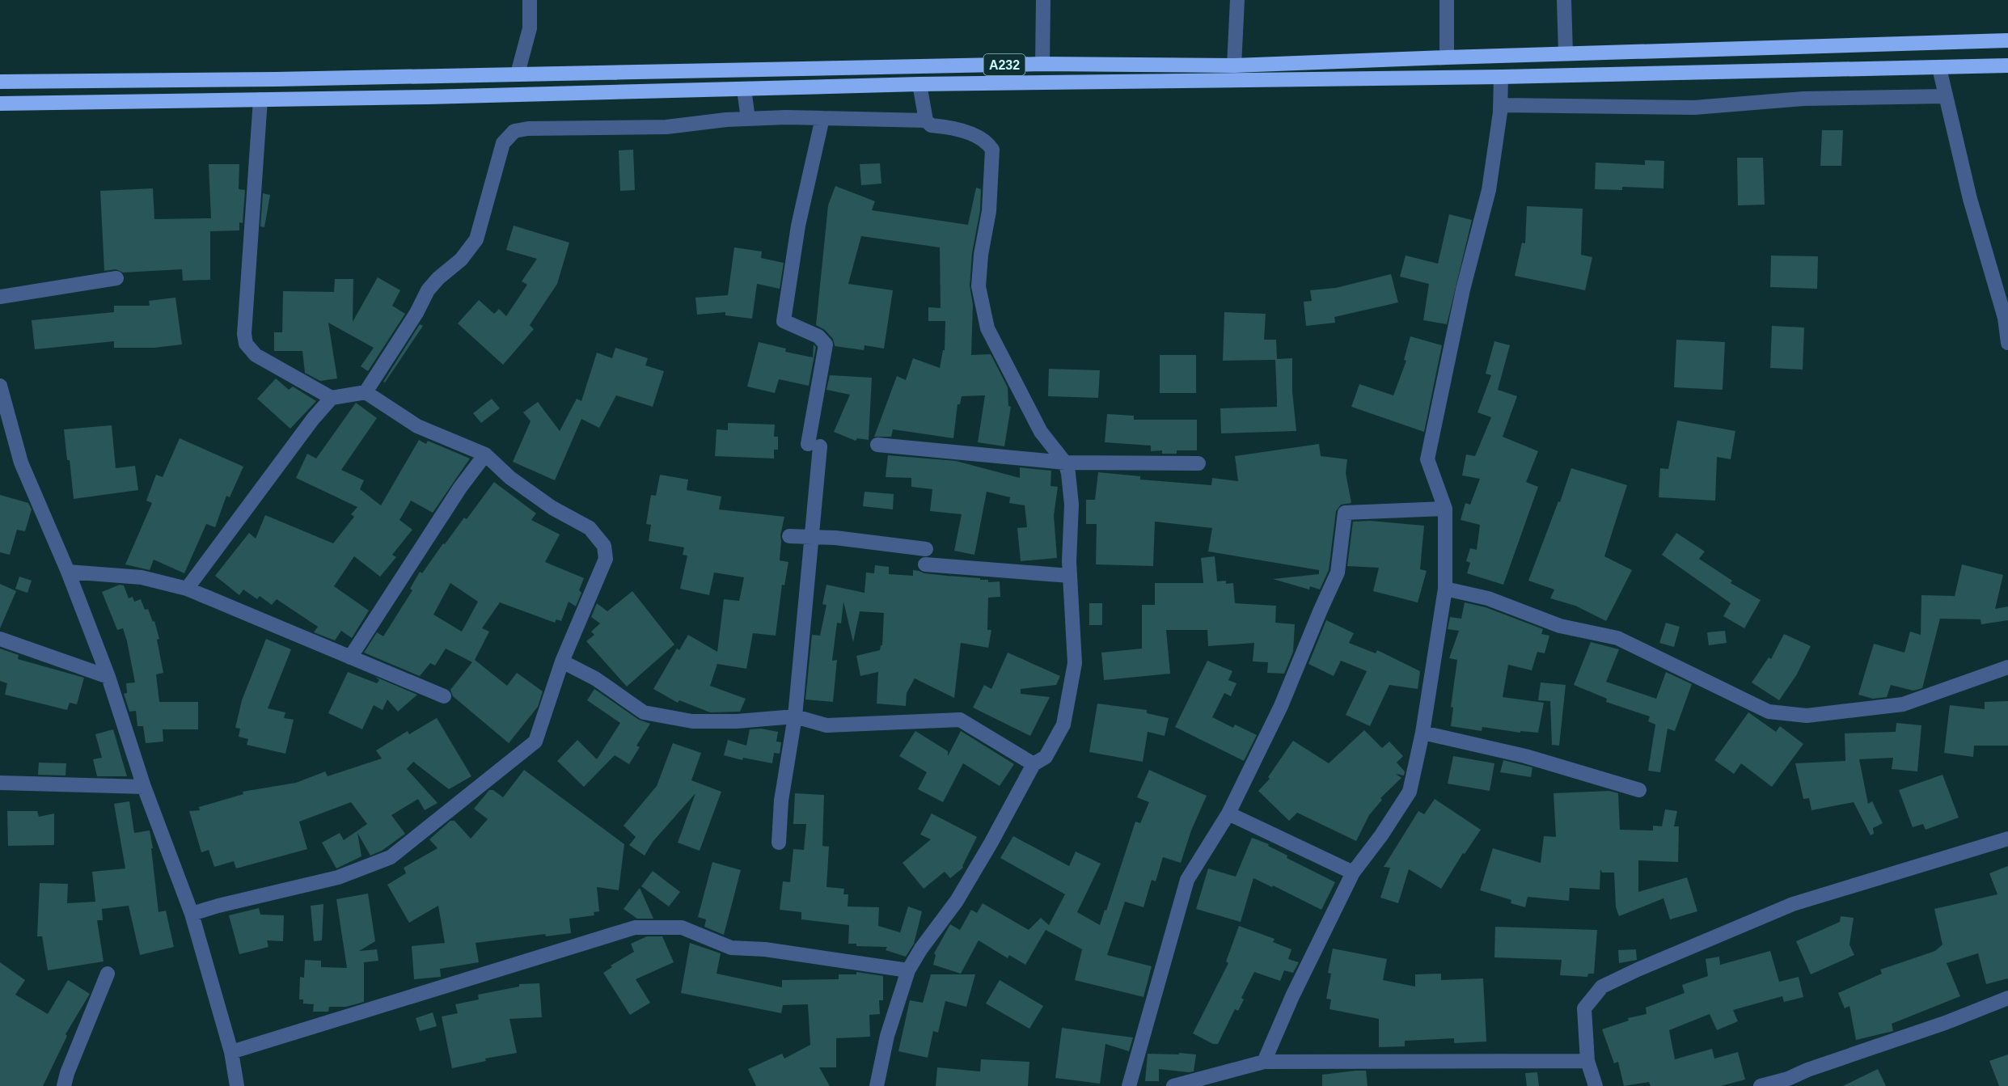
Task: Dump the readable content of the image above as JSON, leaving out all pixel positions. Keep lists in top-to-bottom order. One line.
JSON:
{"streets":{"highway":["A232"]}}
